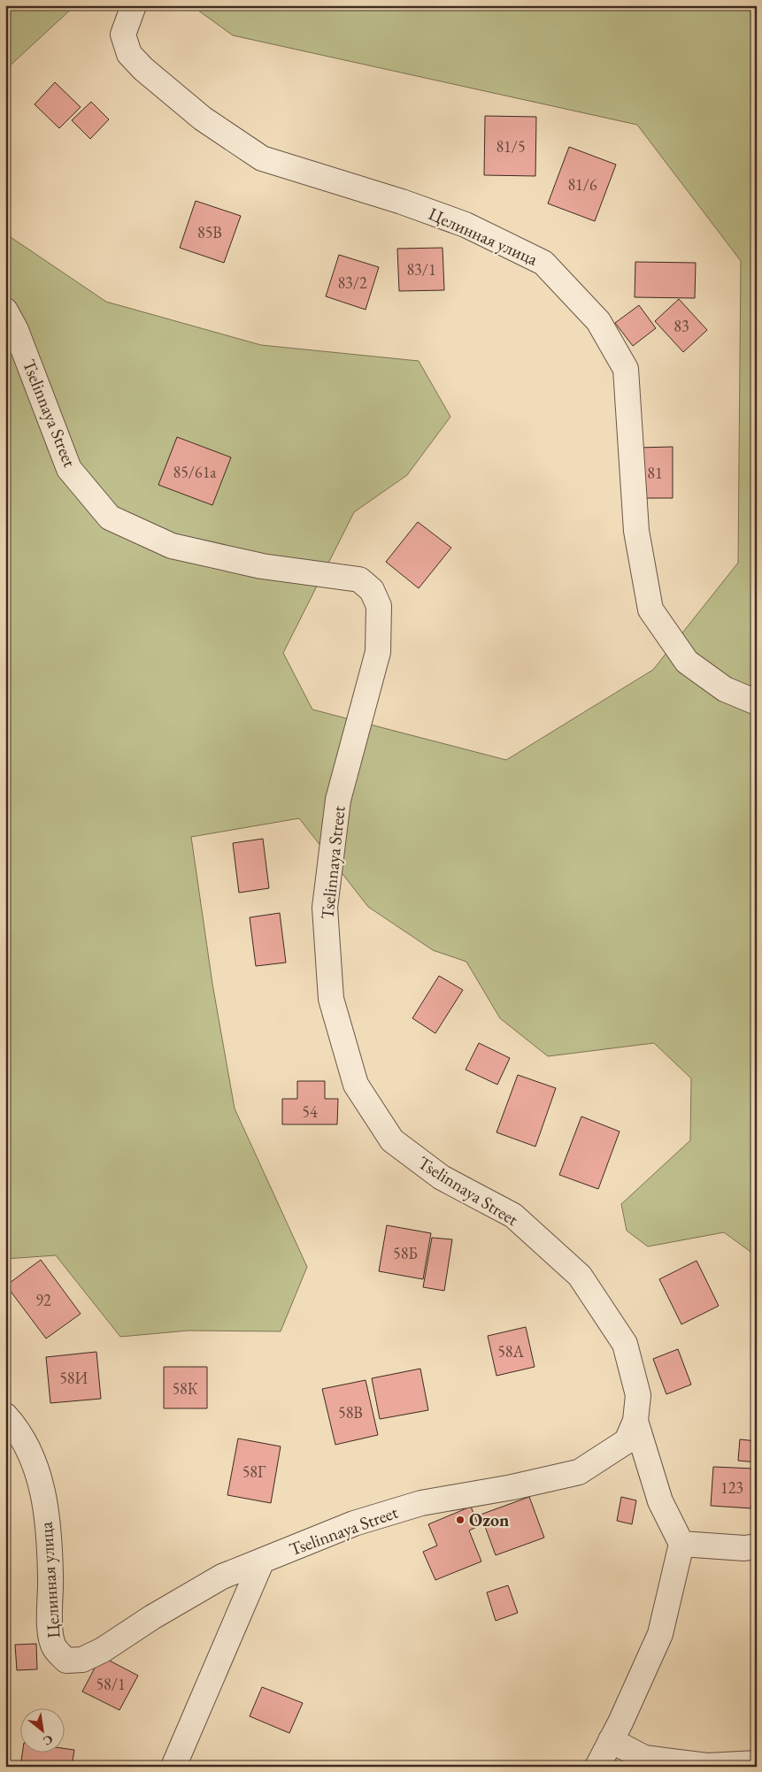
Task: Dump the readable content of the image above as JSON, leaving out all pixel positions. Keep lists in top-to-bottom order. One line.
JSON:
{"streets":{"street":["Целинная улица","Tselinnaya Street"]},"crossings":[["Целинная улица","Tselinnaya Street"]],"places":["Ozon"],"house_numbers":["81/5","81/6","85В","83/1","83/2","83","85/61а","81","54","58Б","92","58А","58И","58К","58В","58Г","123","58/1"],"north":"bottom right"}
